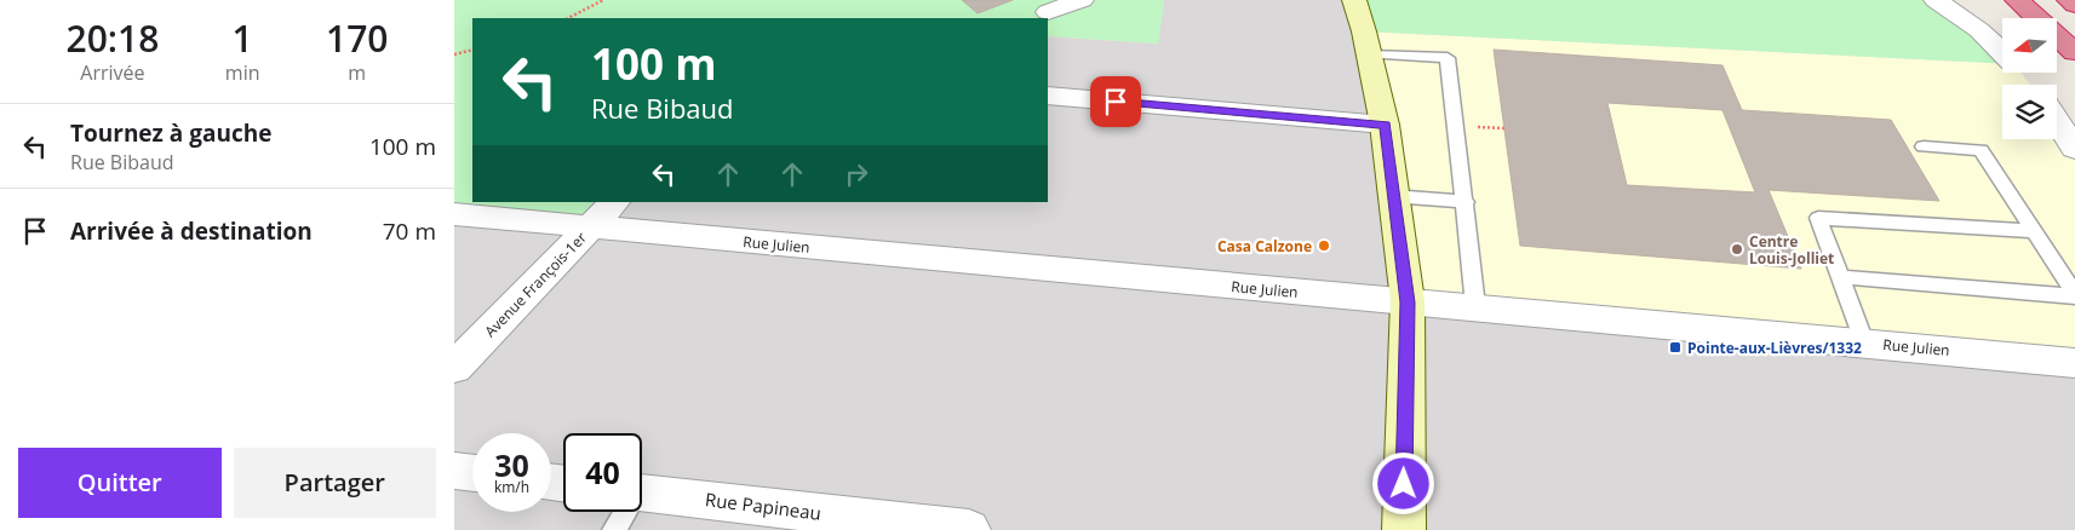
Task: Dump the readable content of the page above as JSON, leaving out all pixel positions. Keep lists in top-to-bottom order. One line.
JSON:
{"streets":{"street":["Rue Julien","Avenue François-1er","Rue Papineau"]},"crossings":[["Rue Julien","Avenue François-1er"]],"places":{"other":["Casa Calzone","Centre Louis-Jolliet"],"transit":["Pointe-aux-Lièvres/1332"]},"north":"left","page":{"eta":["20:18","Arrivée","1","min","170","m"],"turn":["100 m","Rue Bibaud"],"list":[{"name":"Tournez à gauche","note":"Rue Bibaud","value":"100 m"},{"name":"Arrivée à destination","value":"70 m"}],"speed":"30 km/h","limit":"40","buttons":["Quitter","Partager"]}}
